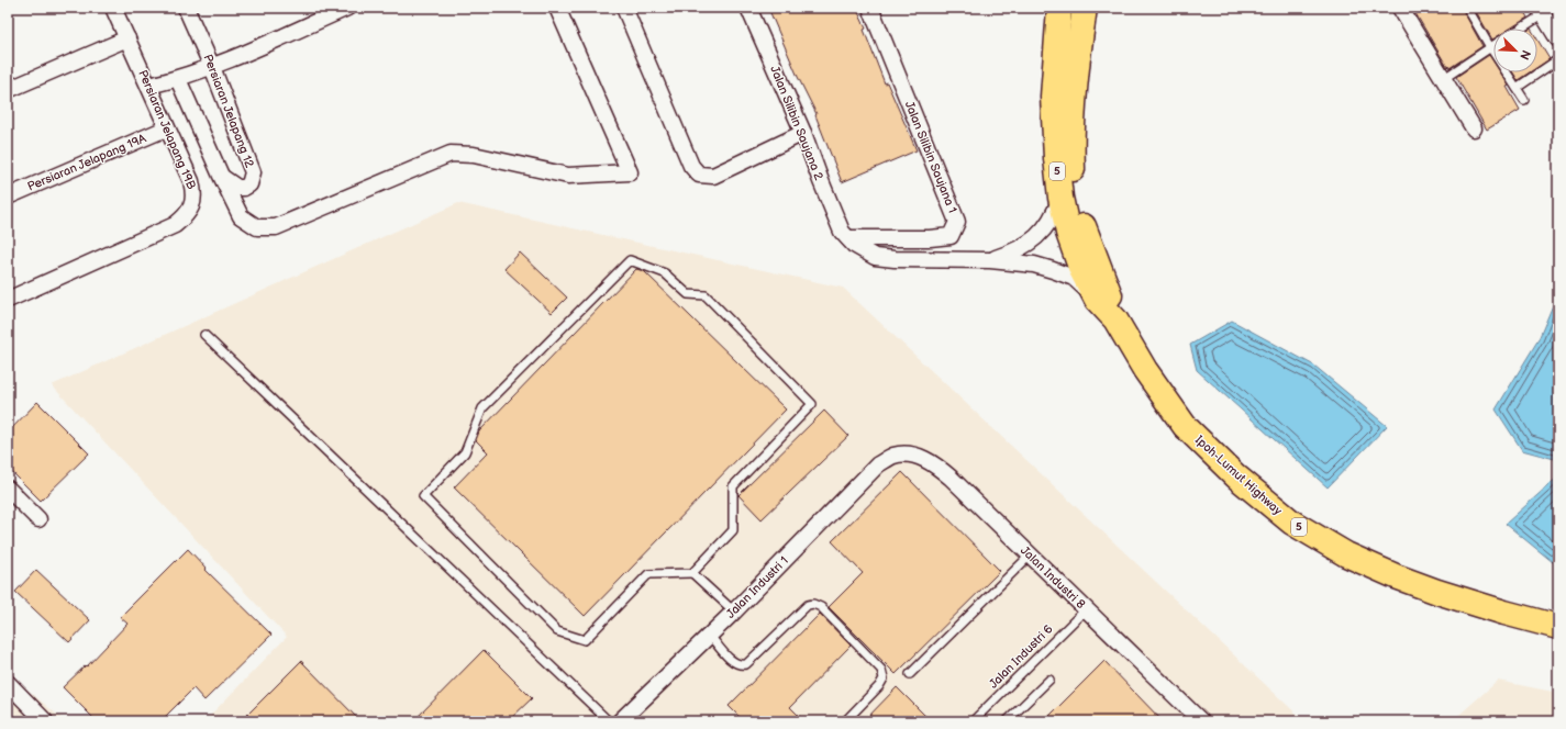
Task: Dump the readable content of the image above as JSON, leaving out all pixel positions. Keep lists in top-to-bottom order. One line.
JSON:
{"streets":{"highway":["5","Ipoh-Lumut Highway"],"street":["Persiaran Jelapang 12","Jalan Silibin Saujana 2","Persiaran Jelapang 19B","Jalan Silibin Saujana 1","Persiaran Jelapang 19A","Jalan Industri 8","Jalan Industri 1"],"lane":["Jalan Industri 6"]},"crossings":[["Jalan Silibin Saujana 2","Jalan Silibin Saujana 1"],["Jalan Silibin Saujana 2","Ipoh-Lumut Highway"],["Persiaran Jelapang 19B","Persiaran Jelapang 19A"],["Jalan Industri 8","Jalan Industri 1"],["Jalan Industri 8","Jalan Industri 6"]],"north":"bottom right"}
